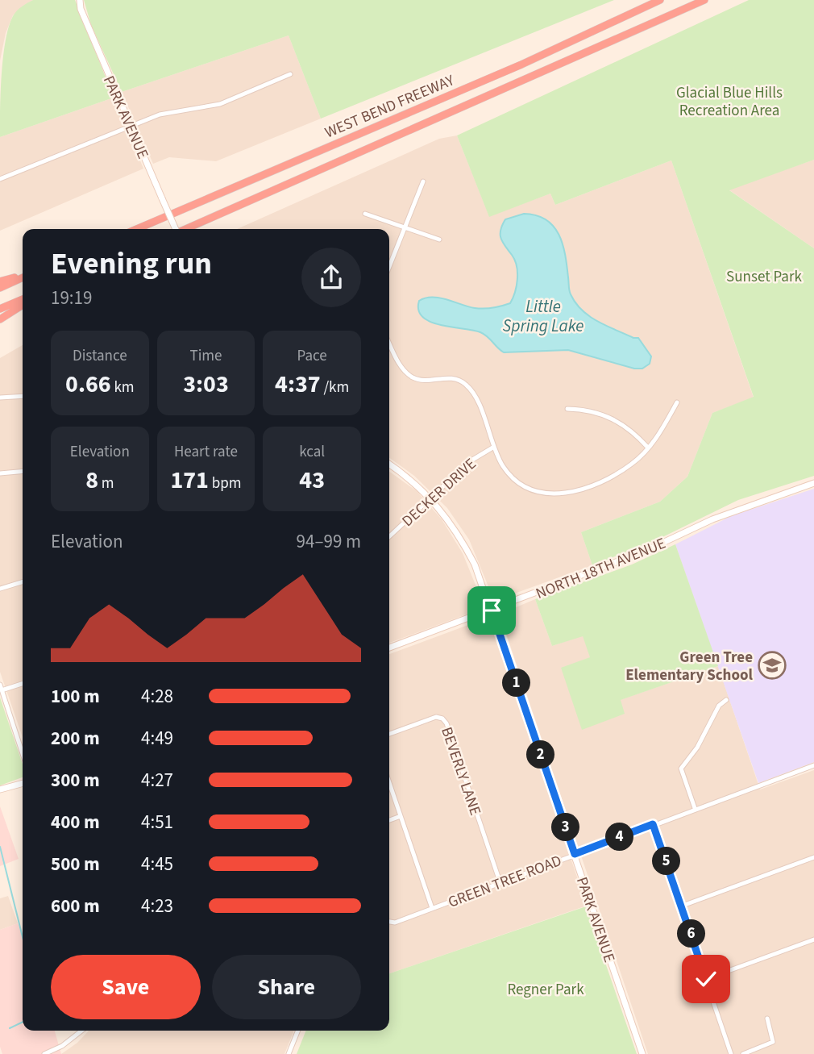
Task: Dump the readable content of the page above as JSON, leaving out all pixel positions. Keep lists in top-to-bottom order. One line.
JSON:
{"streets":{"highway":["WEST BEND FREEWAY"],"street":["PARK AVENUE","DECKER DRIVE","NORTH 18TH AVENUE","BEVERLY LANE","GREEN TREE ROAD"]},"crossings":[["PARK AVENUE","DECKER DRIVE"],["PARK AVENUE","NORTH 18TH AVENUE"],["PARK AVENUE","GREEN TREE ROAD"],["BEVERLY LANE","GREEN TREE ROAD"]],"water":["Little Spring Lake"],"parks":["Glacial Blue Hills Recreation Area","Sunset Park","Regner Park"],"places":{"school or university":["Green Tree Elementary School"]},"page":{"heading":["Evening run","19:19"],"stats":[["Distance","0.66 km"],["Time","3:03"],["Pace","4:37 /km"],["Elevation","8 m"],["Heart rate","171 bpm"],["kcal","43"]],"chart":["Elevation","94–99 m"],"pins":["1","2","3","4","5","6"],"list":[{"name":"100 m","note":"4:28"},{"name":"200 m","note":"4:49"},{"name":"300 m","note":"4:27"},{"name":"400 m","note":"4:51"},{"name":"500 m","note":"4:45"},{"name":"600 m","note":"4:23"}],"buttons":["Save","Share"]}}
